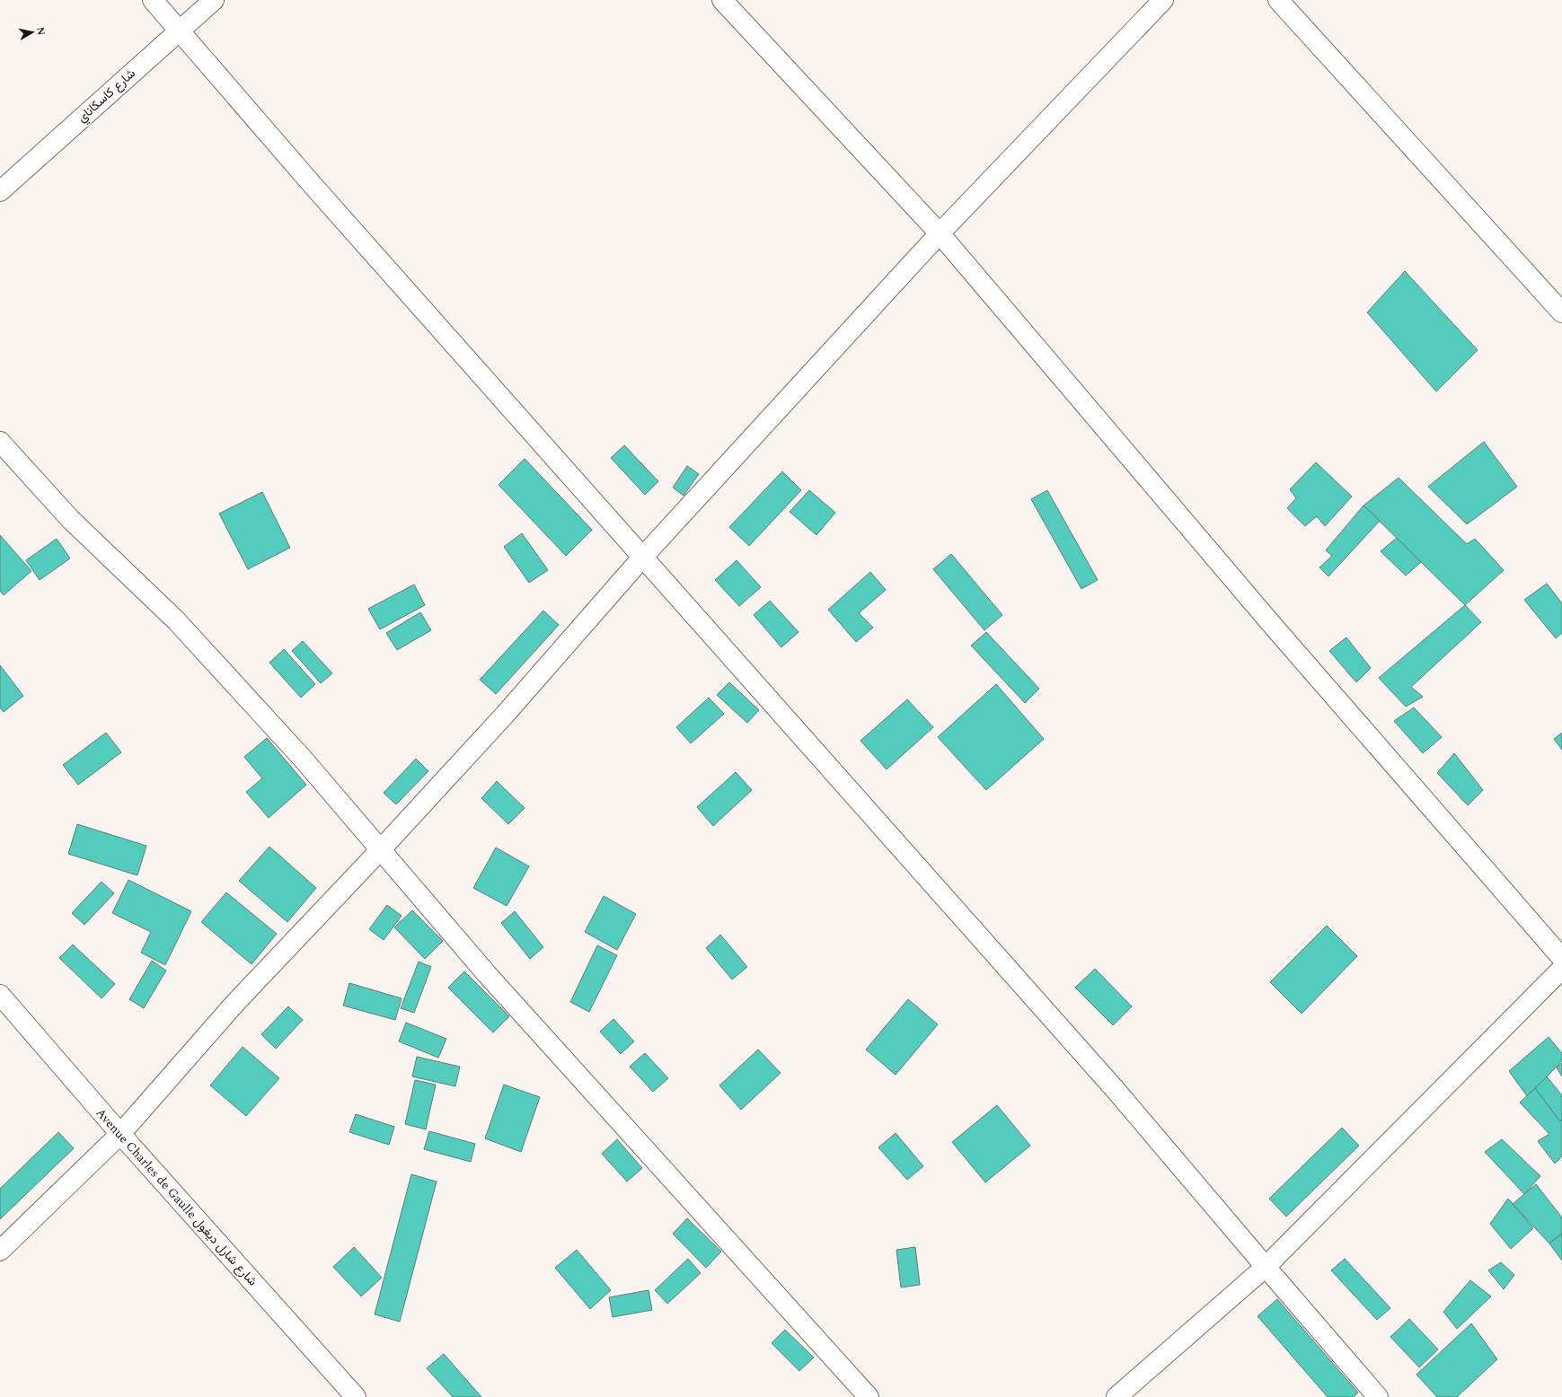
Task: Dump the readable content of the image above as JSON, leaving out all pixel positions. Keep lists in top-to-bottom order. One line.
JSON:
{"streets":{"street":["شارع كاسكاناي","Avenue Charles de Gaulle شارع شارل ديغول"]},"north":"right"}
